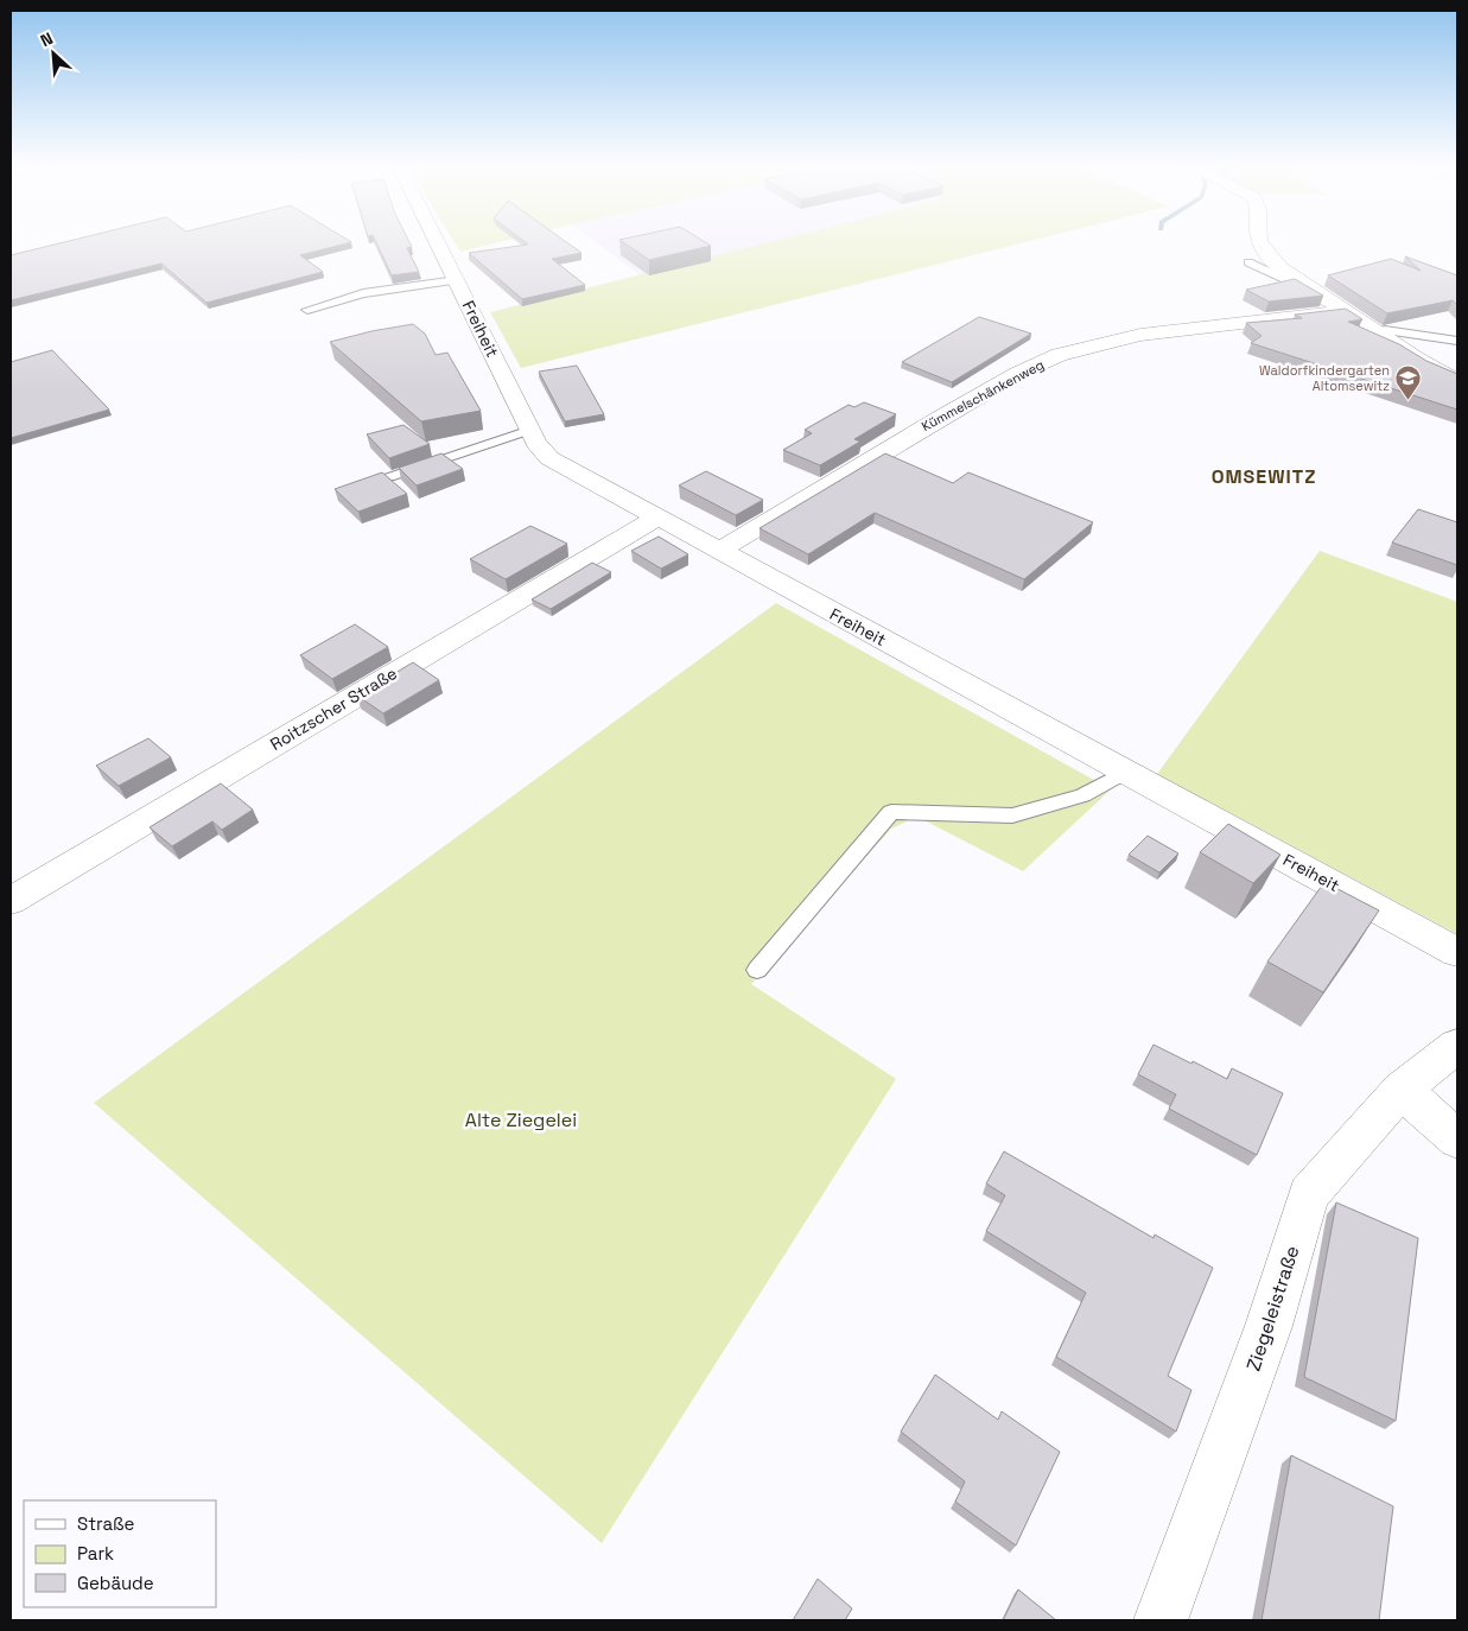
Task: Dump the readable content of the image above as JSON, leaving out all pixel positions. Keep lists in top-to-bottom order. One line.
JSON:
{"streets":{"street":["Freiheit","Kümmelschänkenweg","Roitzscher Straße","Ziegeleistraße"]},"crossings":[["Freiheit","Kümmelschänkenweg"],["Freiheit","Roitzscher Straße"]],"districts":["OMSEWITZ"],"parks":["Alte Ziegelei"],"places":{"school or university":["Waldorfkindergarten Altomsewitz"]},"legend":["Straße","Park","Gebäude"],"north":"top left"}
